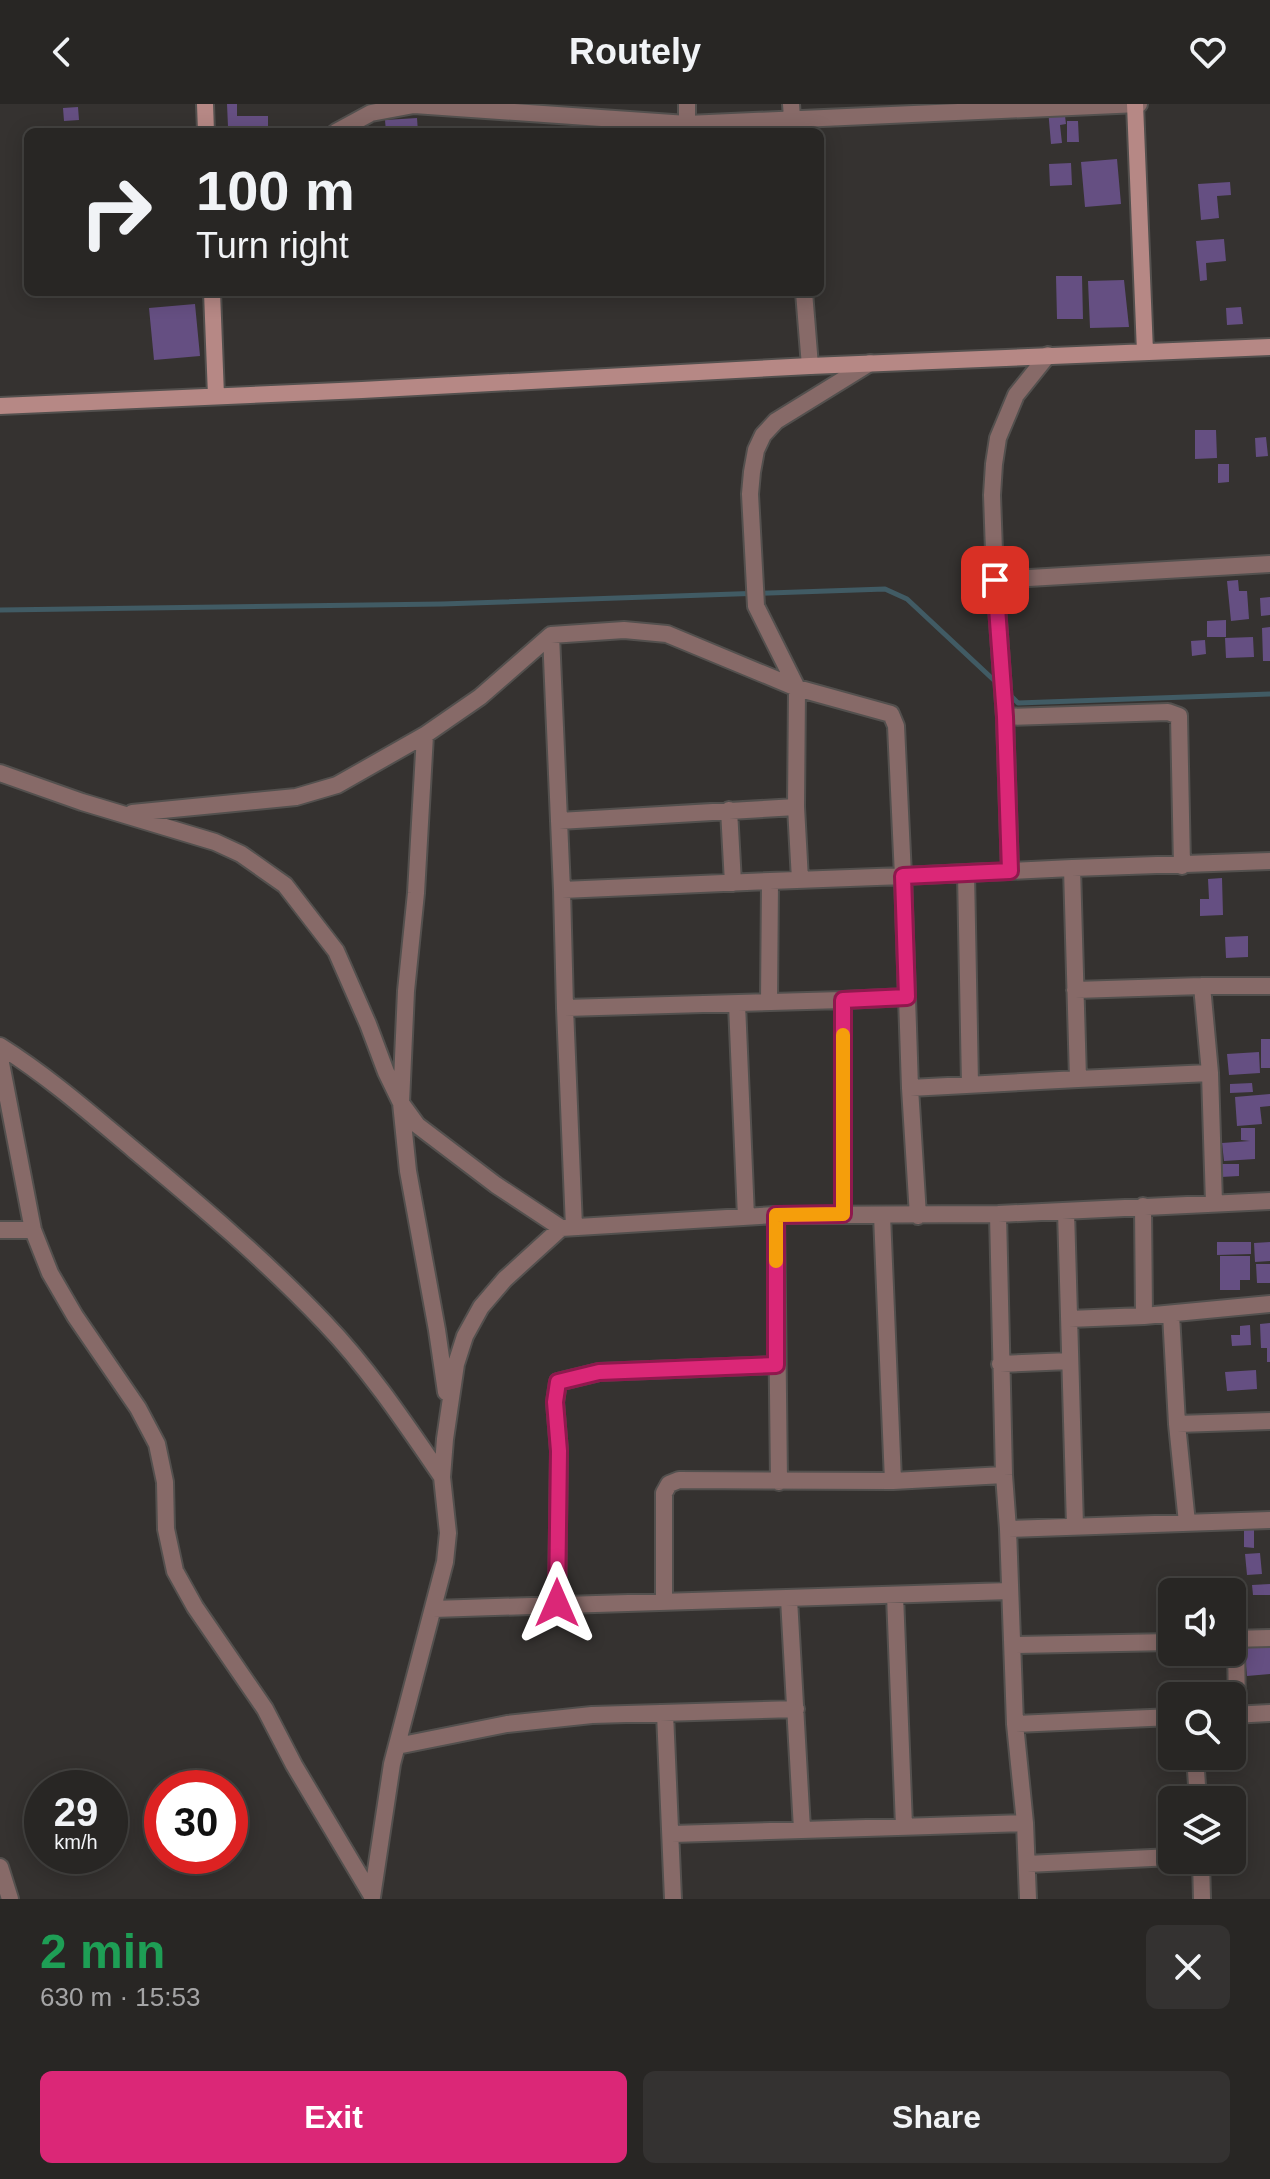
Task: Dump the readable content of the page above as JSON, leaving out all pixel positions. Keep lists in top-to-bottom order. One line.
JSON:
{"page":{"header":"Routely","turn":["100 m","Turn right"],"speed":"29 km/h","limit":"30","heading":["2 min","630 m · 15:53"],"buttons":["Exit","Share"]}}
